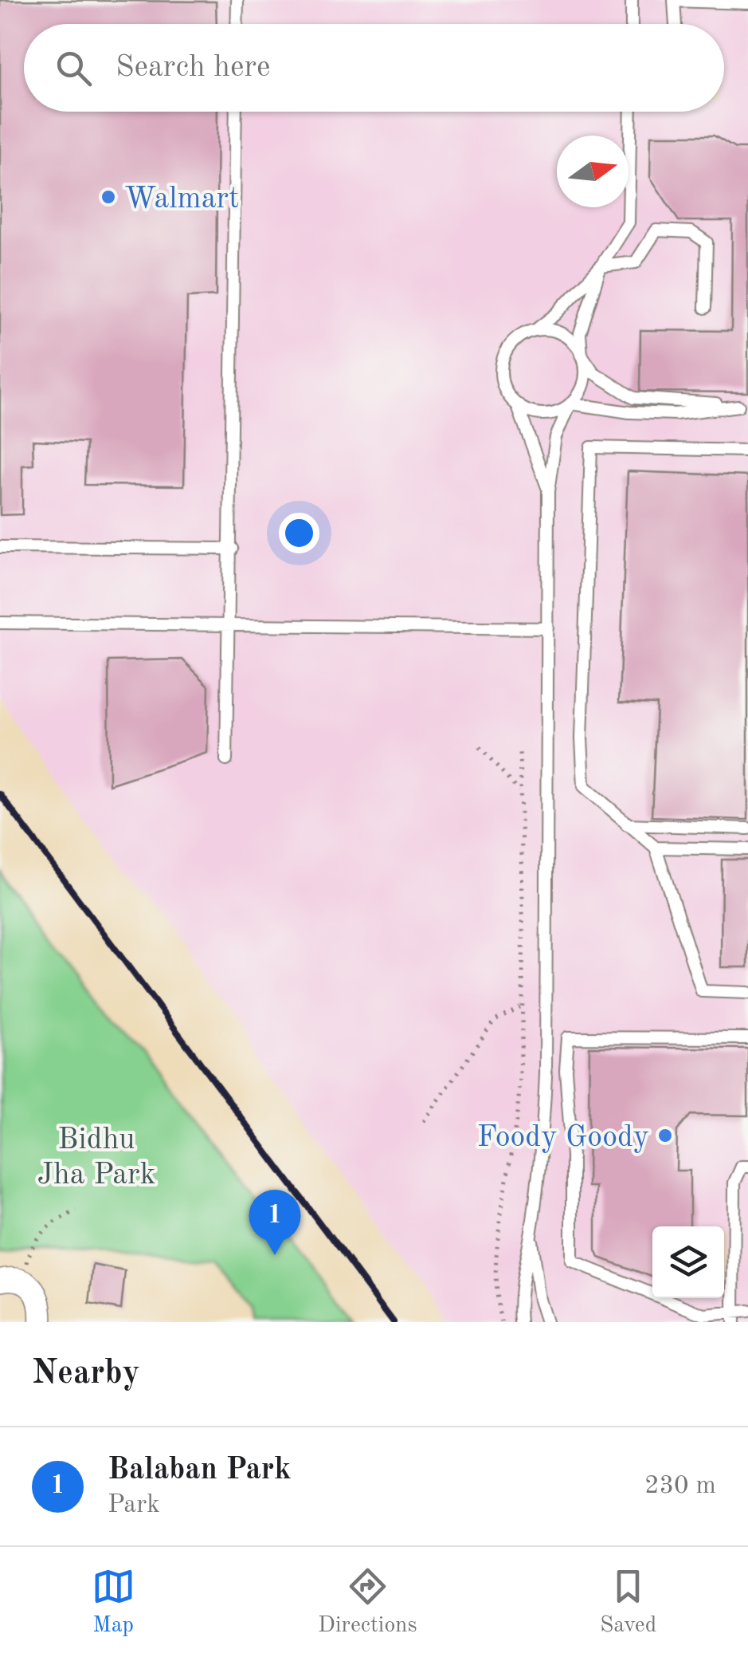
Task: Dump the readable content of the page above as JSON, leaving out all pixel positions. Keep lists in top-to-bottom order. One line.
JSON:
{"parks":["Bidhu Jha Park"],"places":["Walmart","Foody Goody"],"north":"right","page":{"search":"Search here","pins":"1","heading":"Nearby","list":[{"mark":"1","name":"Balaban Park","note":"Park","value":"230 m"}],"nav":["Map","Directions","Saved"]}}
